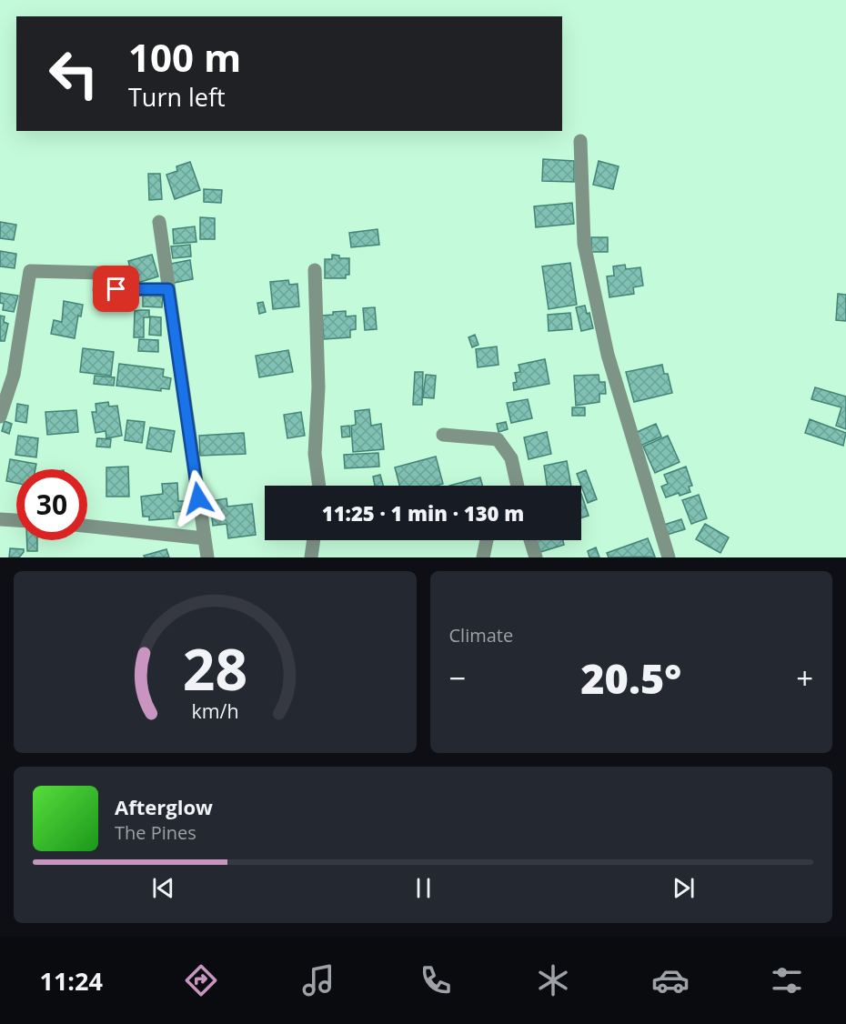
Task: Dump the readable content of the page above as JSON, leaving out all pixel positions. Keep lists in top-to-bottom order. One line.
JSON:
{"page":{"turn":["100 m","Turn left"],"limit":"30","trip":"11:25 · 1 min · 130 m","tile":"Climate","heat":["−","20.5°","+"],"song":["Afterglow","The Pines"],"tabs":"11:24","gauge":["28","km/h"]}}
